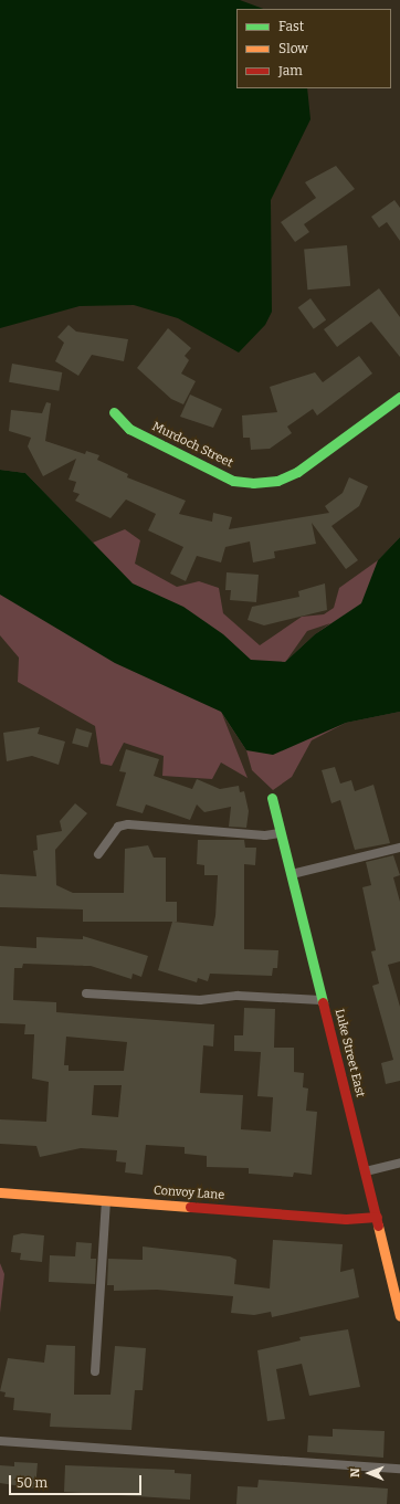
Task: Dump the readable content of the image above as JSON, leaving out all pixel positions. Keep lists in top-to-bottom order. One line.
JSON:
{"streets":{"street":["Murdoch Street","Luke Street East","Convoy Lane"]},"crossings":[["Luke Street East","Convoy Lane"]],"legend":["Fast","Slow","Jam"],"scale_bar":"50 m","north":"left"}
